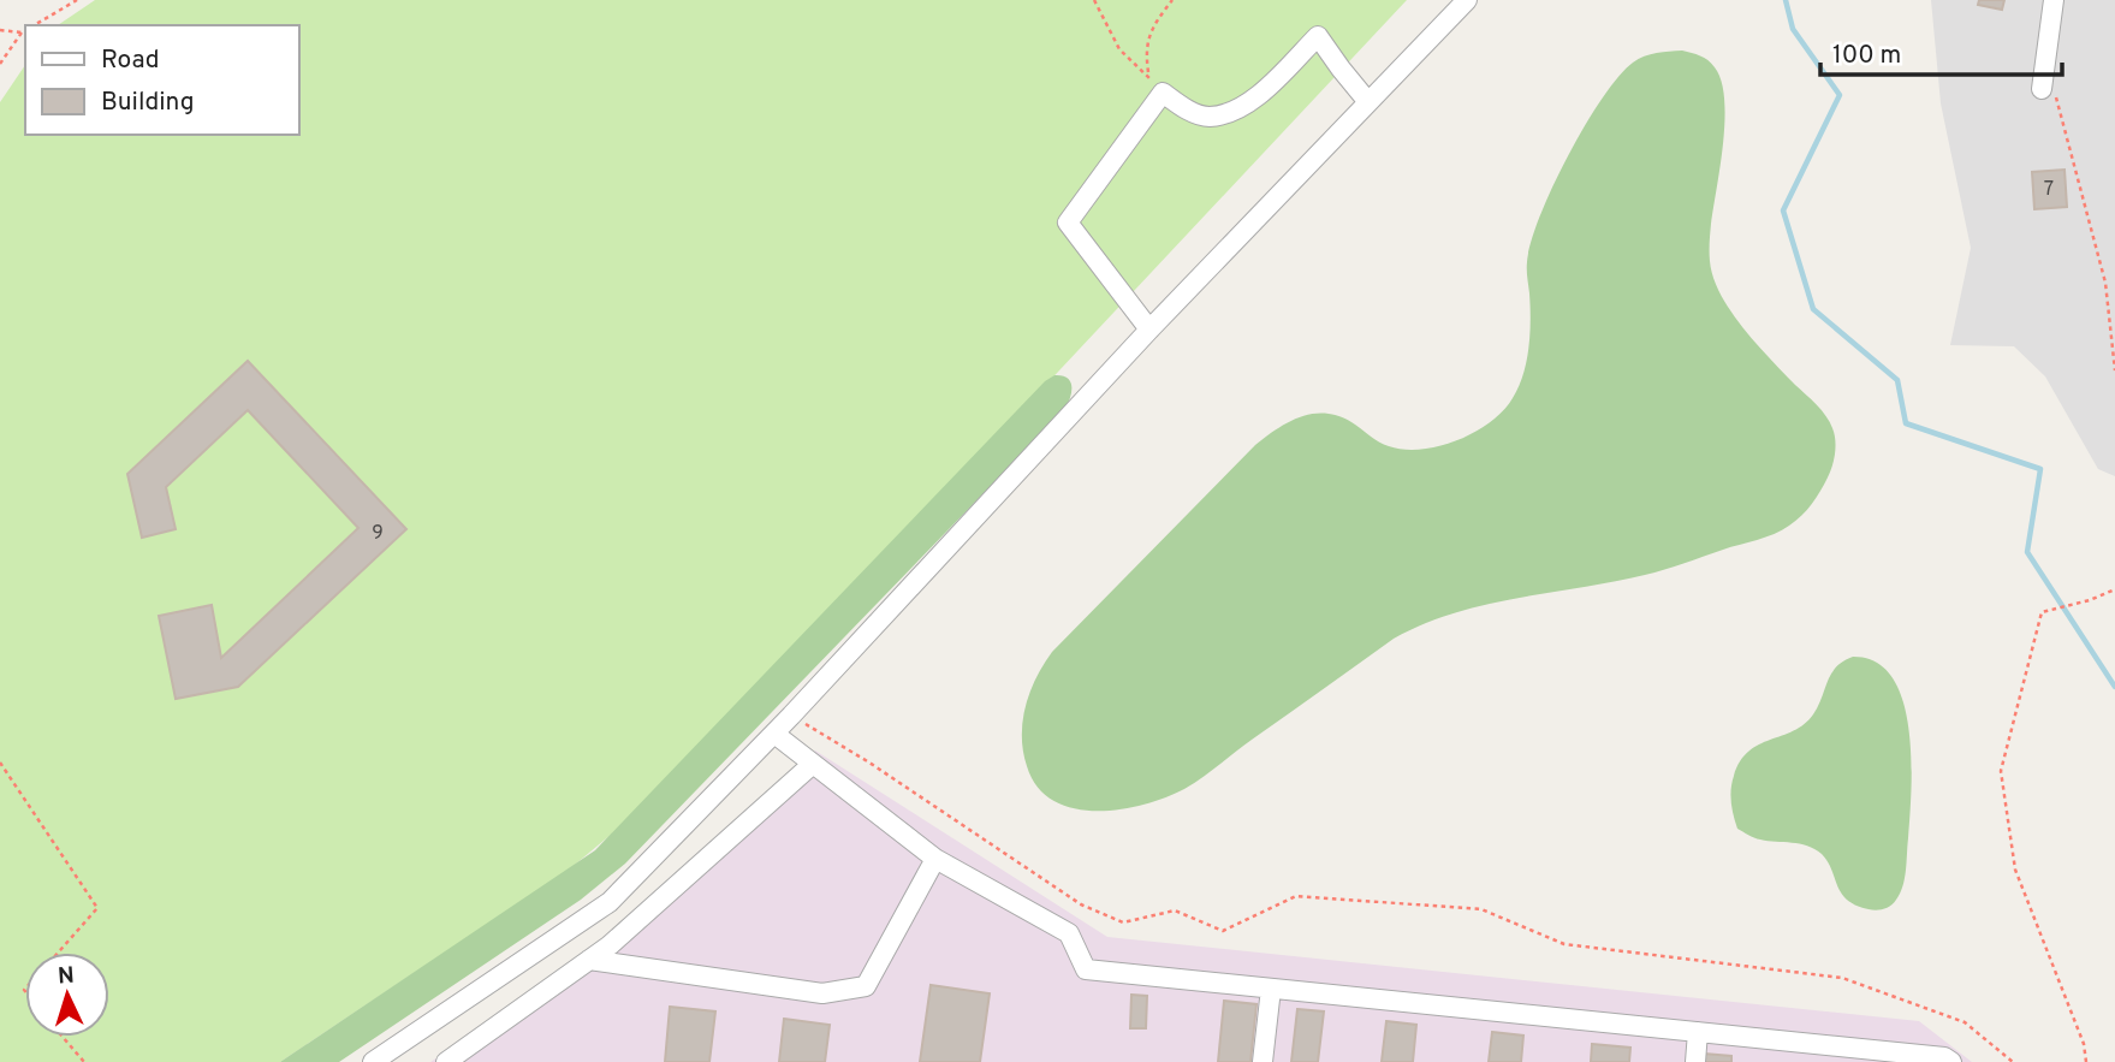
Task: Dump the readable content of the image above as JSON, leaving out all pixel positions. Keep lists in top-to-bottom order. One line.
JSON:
{"house_numbers":["7","9"],"legend":["Road","Building"],"scale_bar":"100 m","north":"top"}
